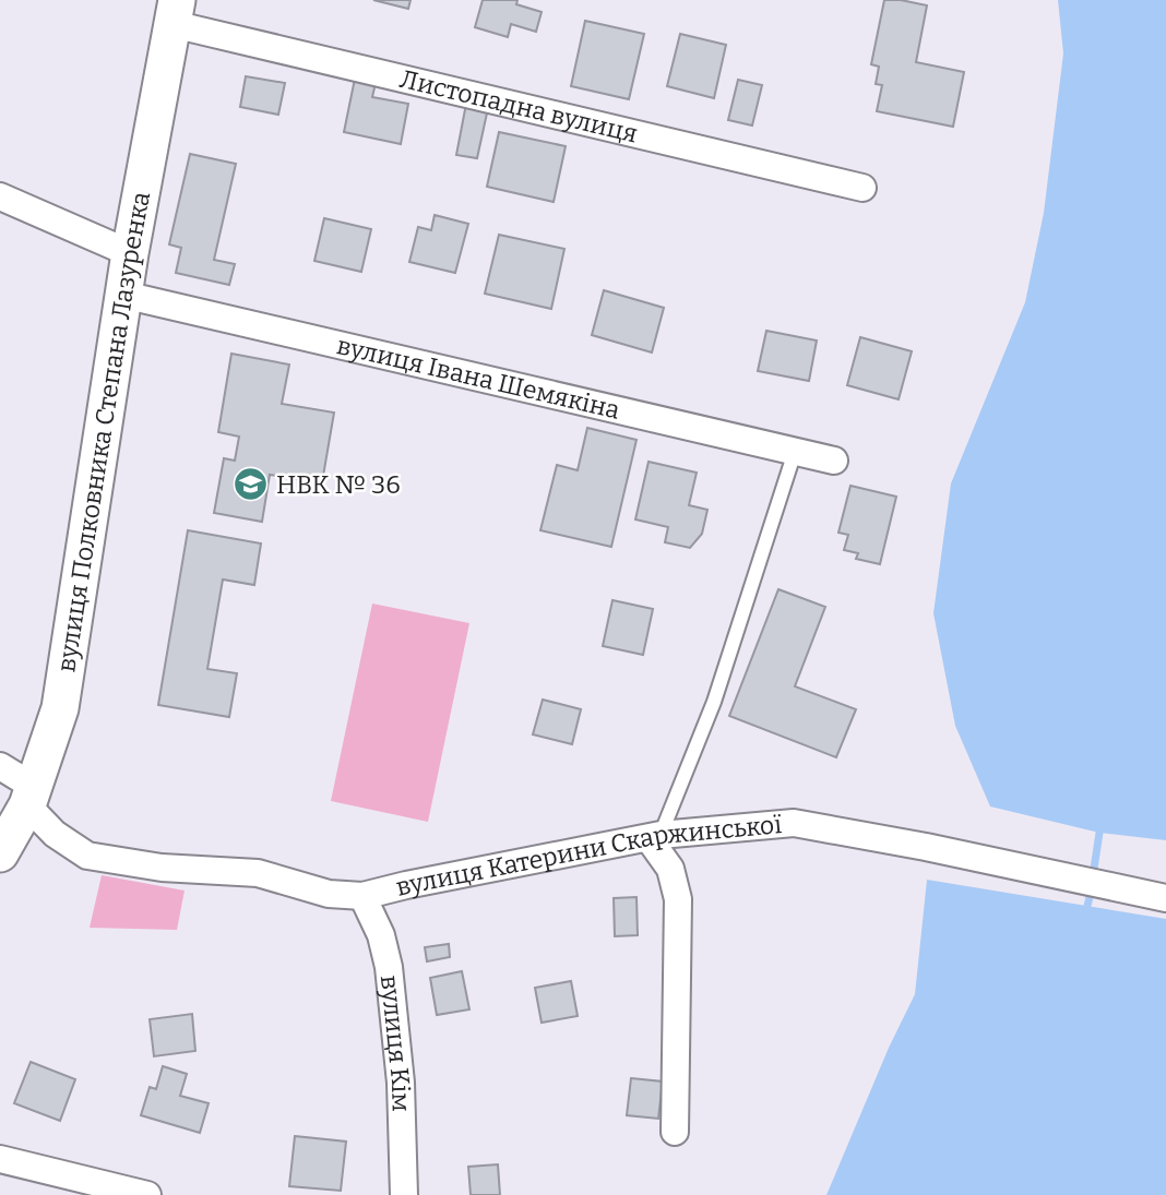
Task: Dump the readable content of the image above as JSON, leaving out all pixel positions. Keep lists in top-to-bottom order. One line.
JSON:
{"streets":{"street":["Листопадна вулиця","вулиця Івана Шемякіна","вулиця Полковника Степана Лазуренка","вулиця Катерини Скаржинської","вулиця Кім"]},"crossings":[["Листопадна вулиця","вулиця Полковника Степана Лазуренка"],["вулиця Івана Шемякіна","вулиця Полковника Степана Лазуренка"],["вулиця Полковника Степана Лазуренка","вулиця Катерини Скаржинської"],["вулиця Катерини Скаржинської","вулиця Кім"]],"places":{"school or university":["НВК № 36"]}}
